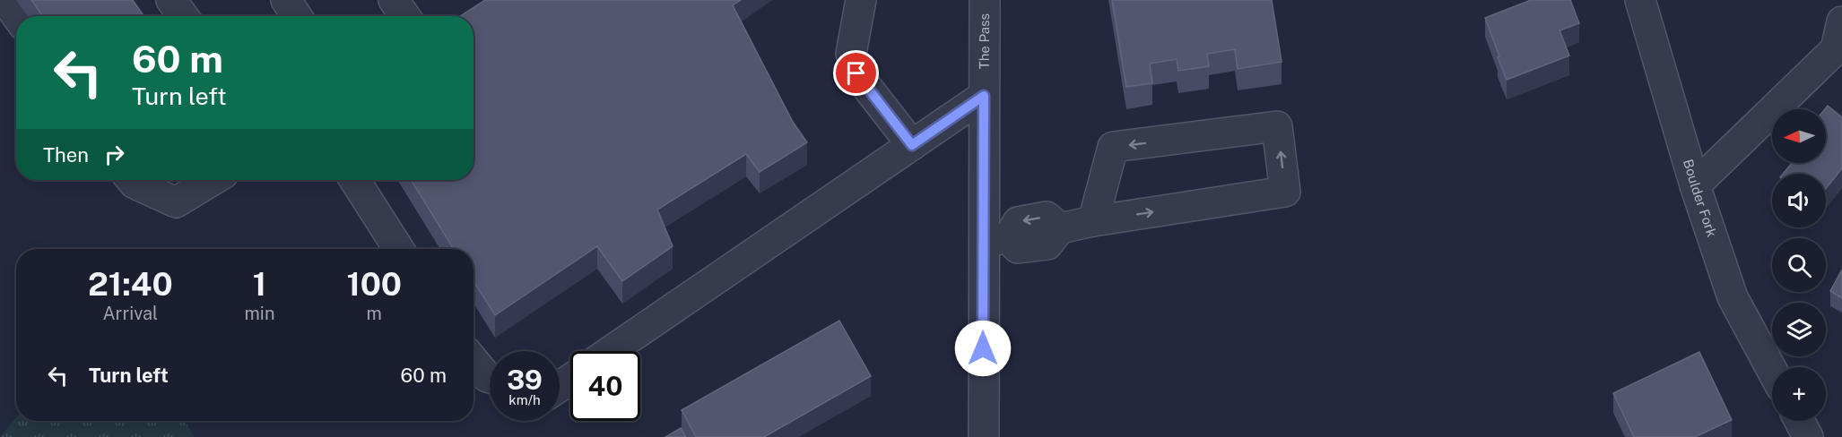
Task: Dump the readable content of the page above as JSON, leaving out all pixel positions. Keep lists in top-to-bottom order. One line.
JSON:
{"streets":{"street":["The Pass","Boulder Fork"]},"north":"left","page":{"turn":["60 m","Turn left"],"map_buttons":"+","then":"Then","eta":["21:40","Arrival","1","min","100","m"],"list":[{"name":"Turn left","value":"60 m"}],"speed":"39 km/h","limit":"40"}}
